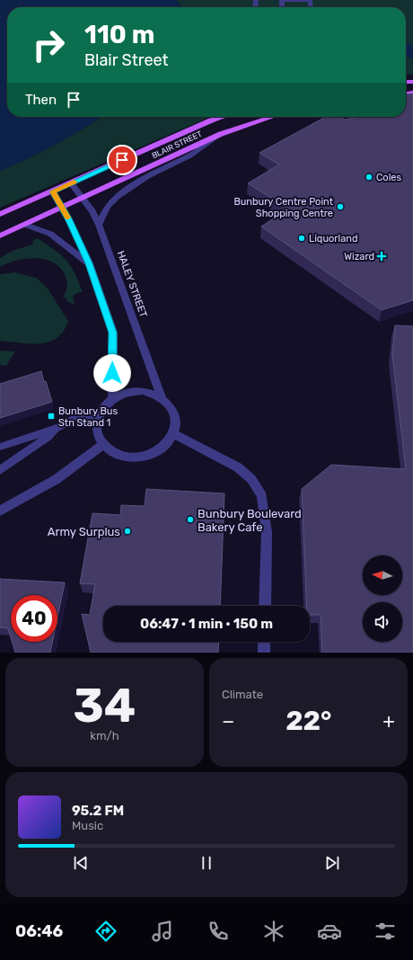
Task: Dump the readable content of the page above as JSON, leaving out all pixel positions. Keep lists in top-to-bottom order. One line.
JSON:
{"streets":{"main road":["BLAIR STREET"],"street":["HALEY STREET"]},"crossings":[["BLAIR STREET","HALEY STREET"]],"places":{"other":["Coles","Bunbury Centre Point Shopping Centre","Liquorland","Bunbury Boulevard Bakery Cafe","Army Surplus"],"health":["Wizard"],"transit":["Bunbury Bus Stn Stand 1"]},"north":"left","page":{"turn":["110 m","Blair Street"],"then":"Then","limit":"40","trip":"06:47 · 1 min · 150 m","tile":[["34","km/h"],"Climate"],"heat":["−","22°","+"],"song":["95.2 FM","Music"],"tabs":"06:46"}}
